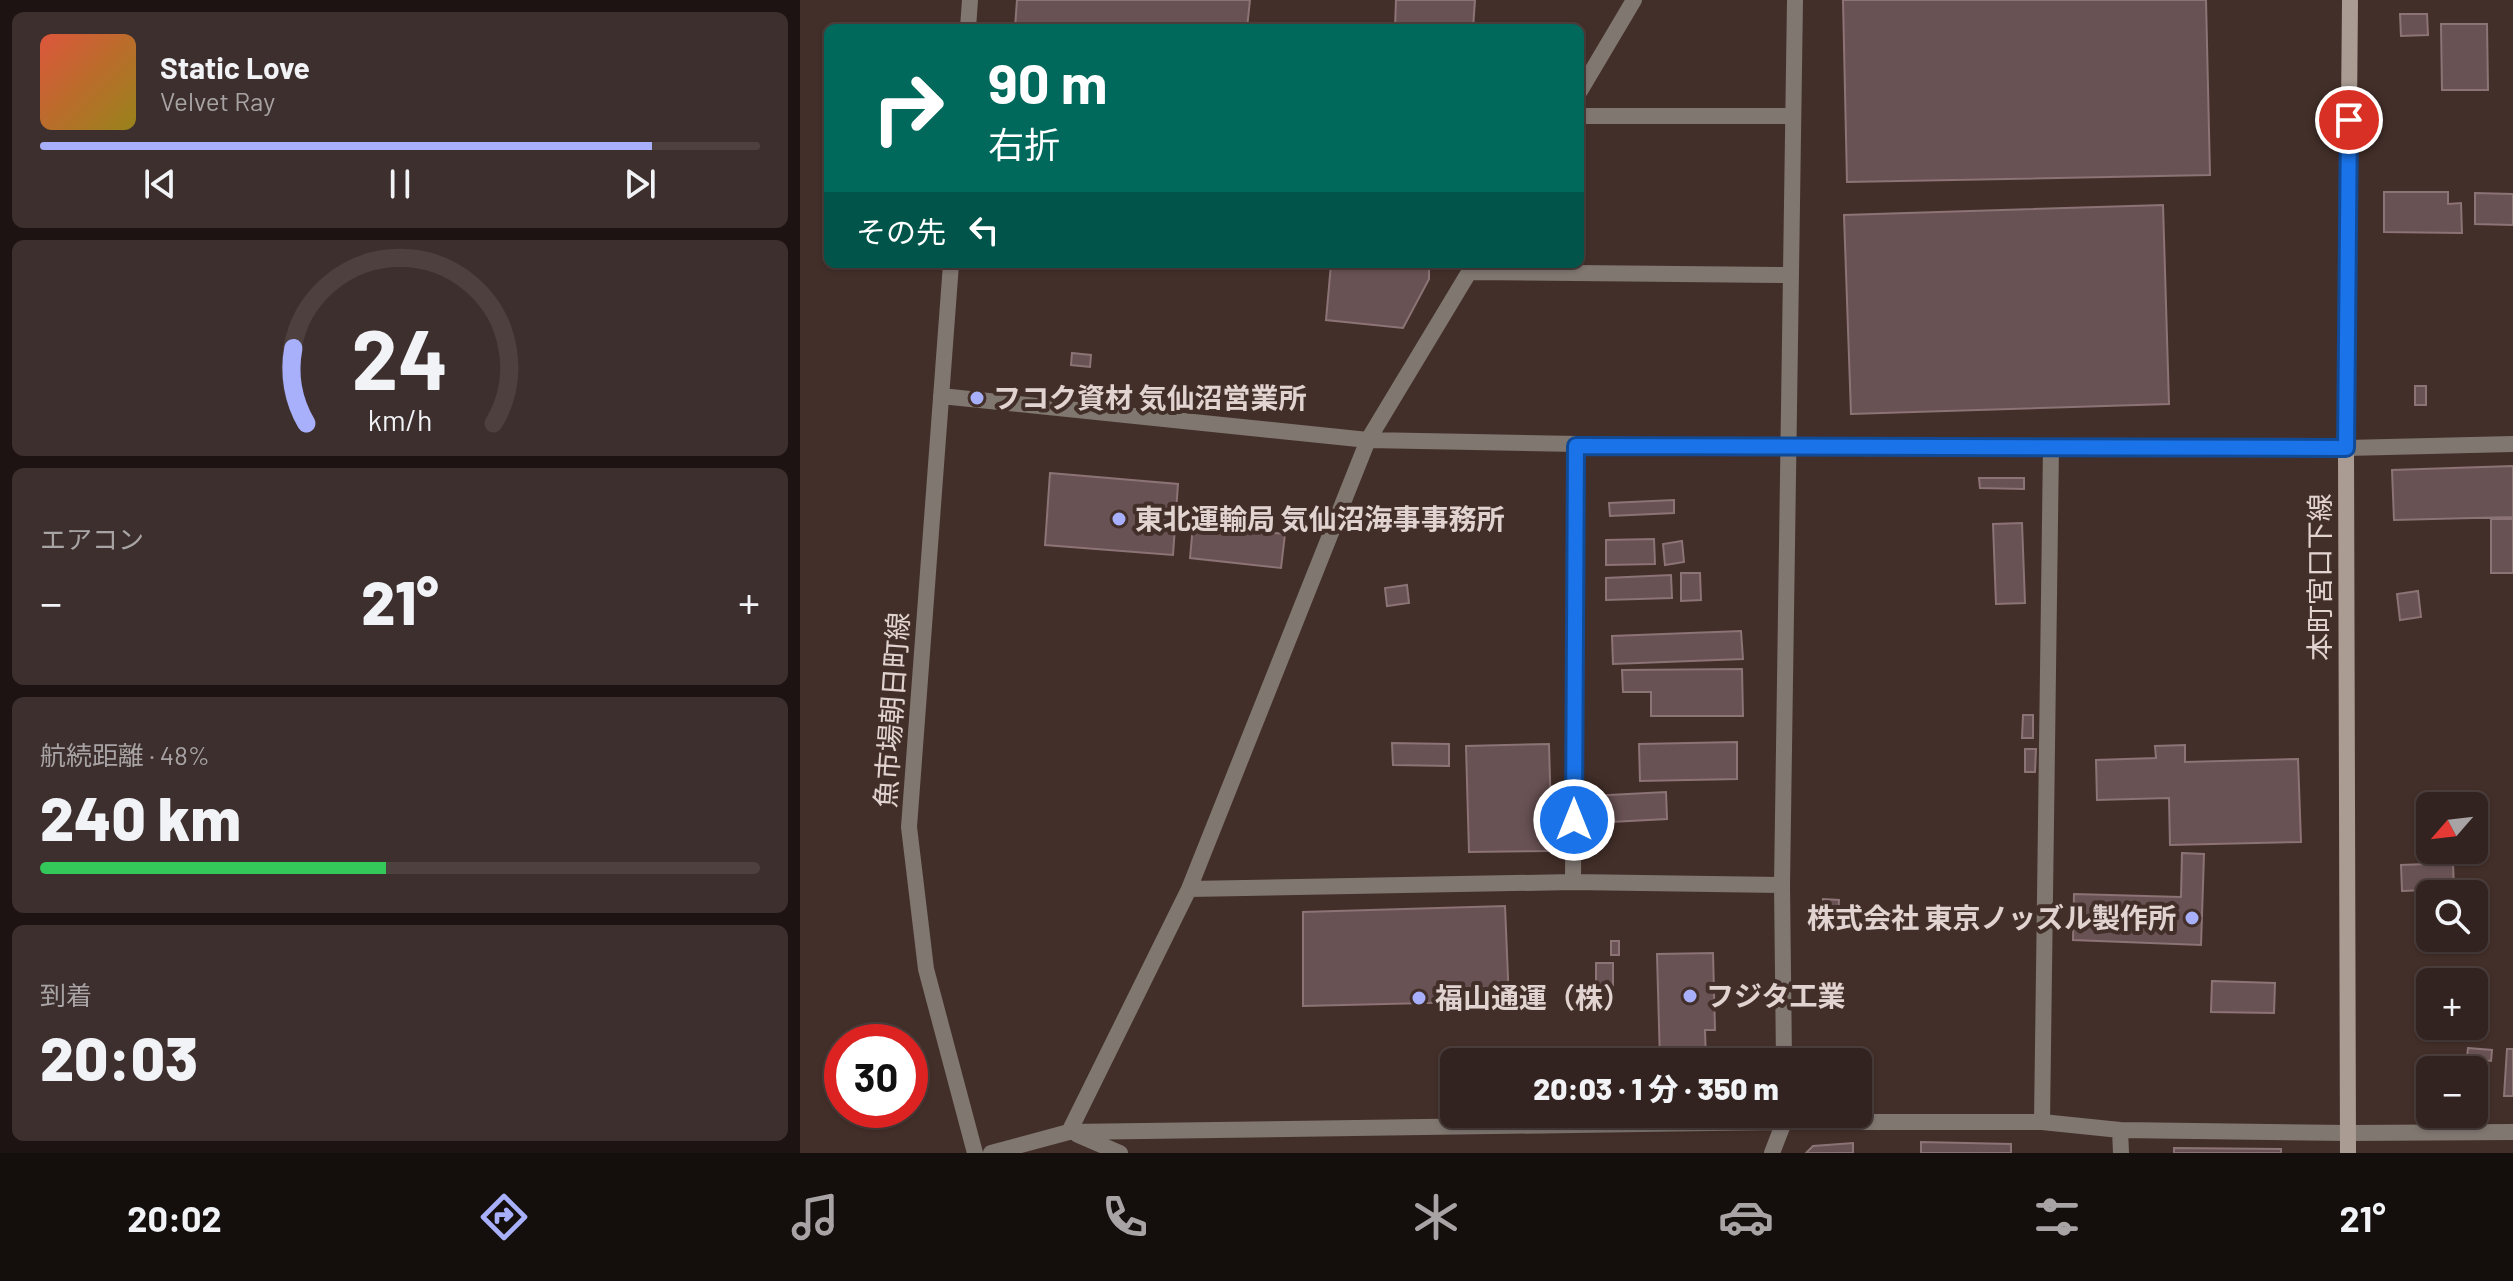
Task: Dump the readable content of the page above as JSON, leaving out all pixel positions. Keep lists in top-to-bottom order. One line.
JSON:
{"streets":{"street":["本町宮口下線","魚市場朝日町線"]},"places":["フコク資材 気仙沼営業所","東北運輸局 気仙沼海事事務所","株式会社 東京ノッズル製作所","フジタ工業","福山通運（株）"],"north":"bottom left","page":{"turn":["90 m","右折"],"song":["Static Love","Velvet Ray"],"then":"その先","tile":["エアコン",["航続距離 · 48%","240 km"],["到着","20:03"]],"heat":["−","21°","+"],"map_buttons":["+","−"],"limit":"30","trip":"20:03 · 1 分 · 350 m","tabs":["20:02","21°"],"gauge":["24","km/h"]}}
